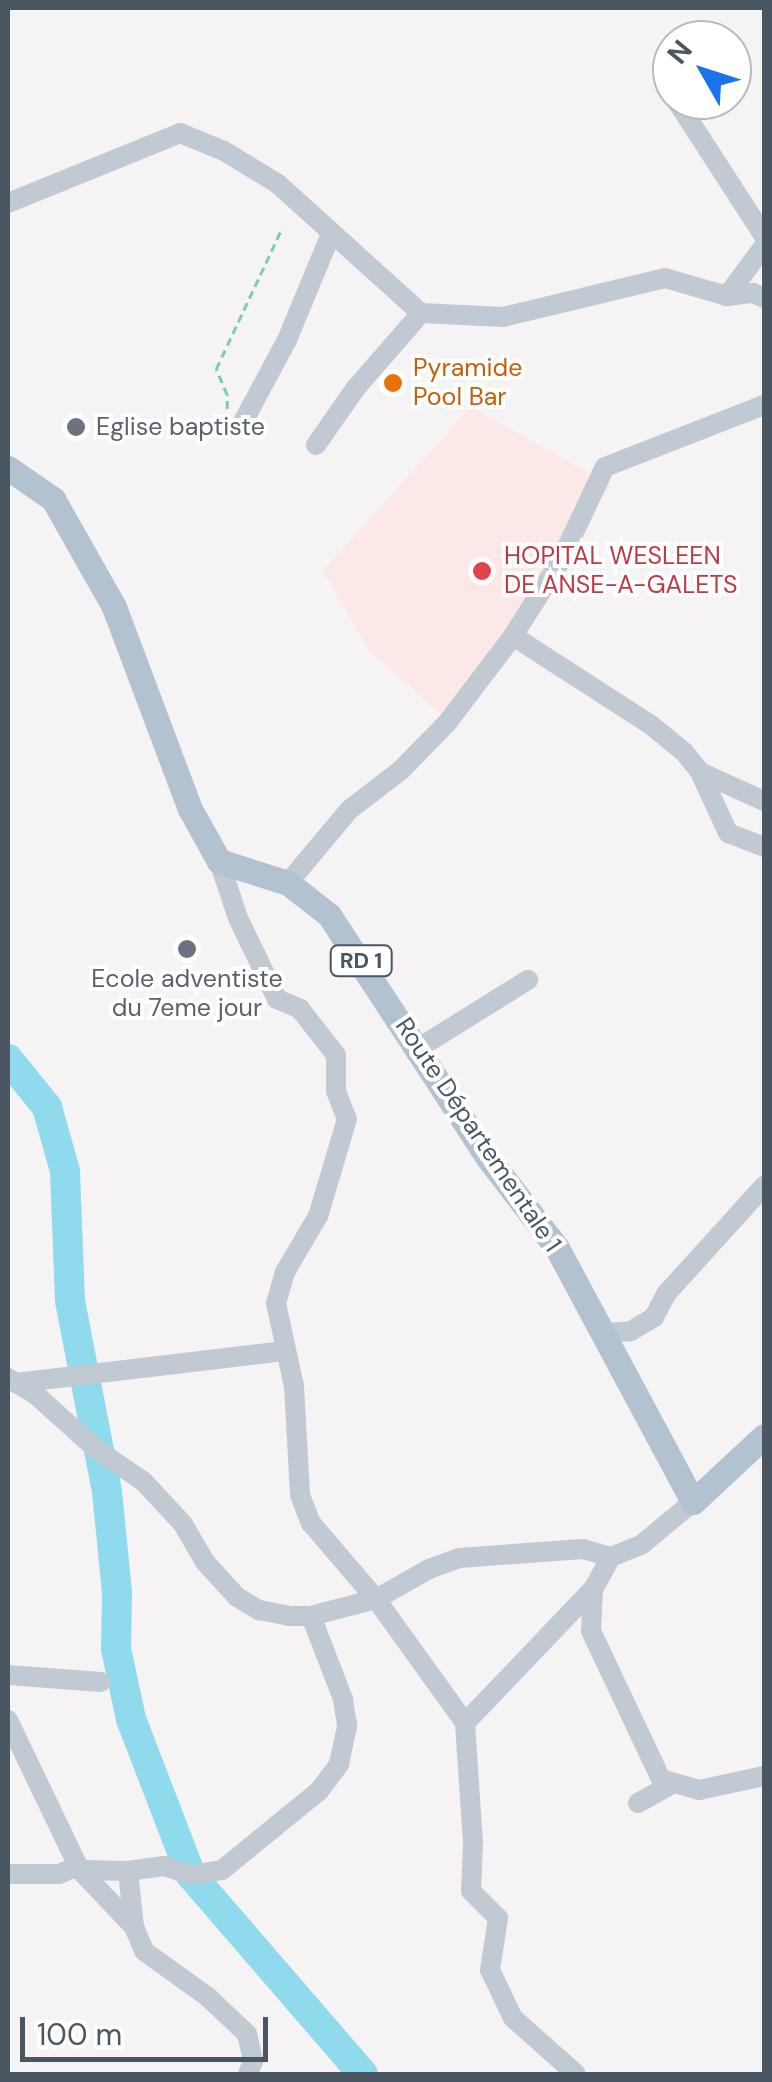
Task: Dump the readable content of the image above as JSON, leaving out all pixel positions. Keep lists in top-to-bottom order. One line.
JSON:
{"streets":{"main road":["RD 1","Route Départementale 1"]},"places":["Pyramide Pool Bar","Eglise baptiste","HOPITAL WESLEEN DE ANSE-A-GALETS","Ecole adventiste du 7eme jour"],"scale_bar":"100 m","north":"top left"}
